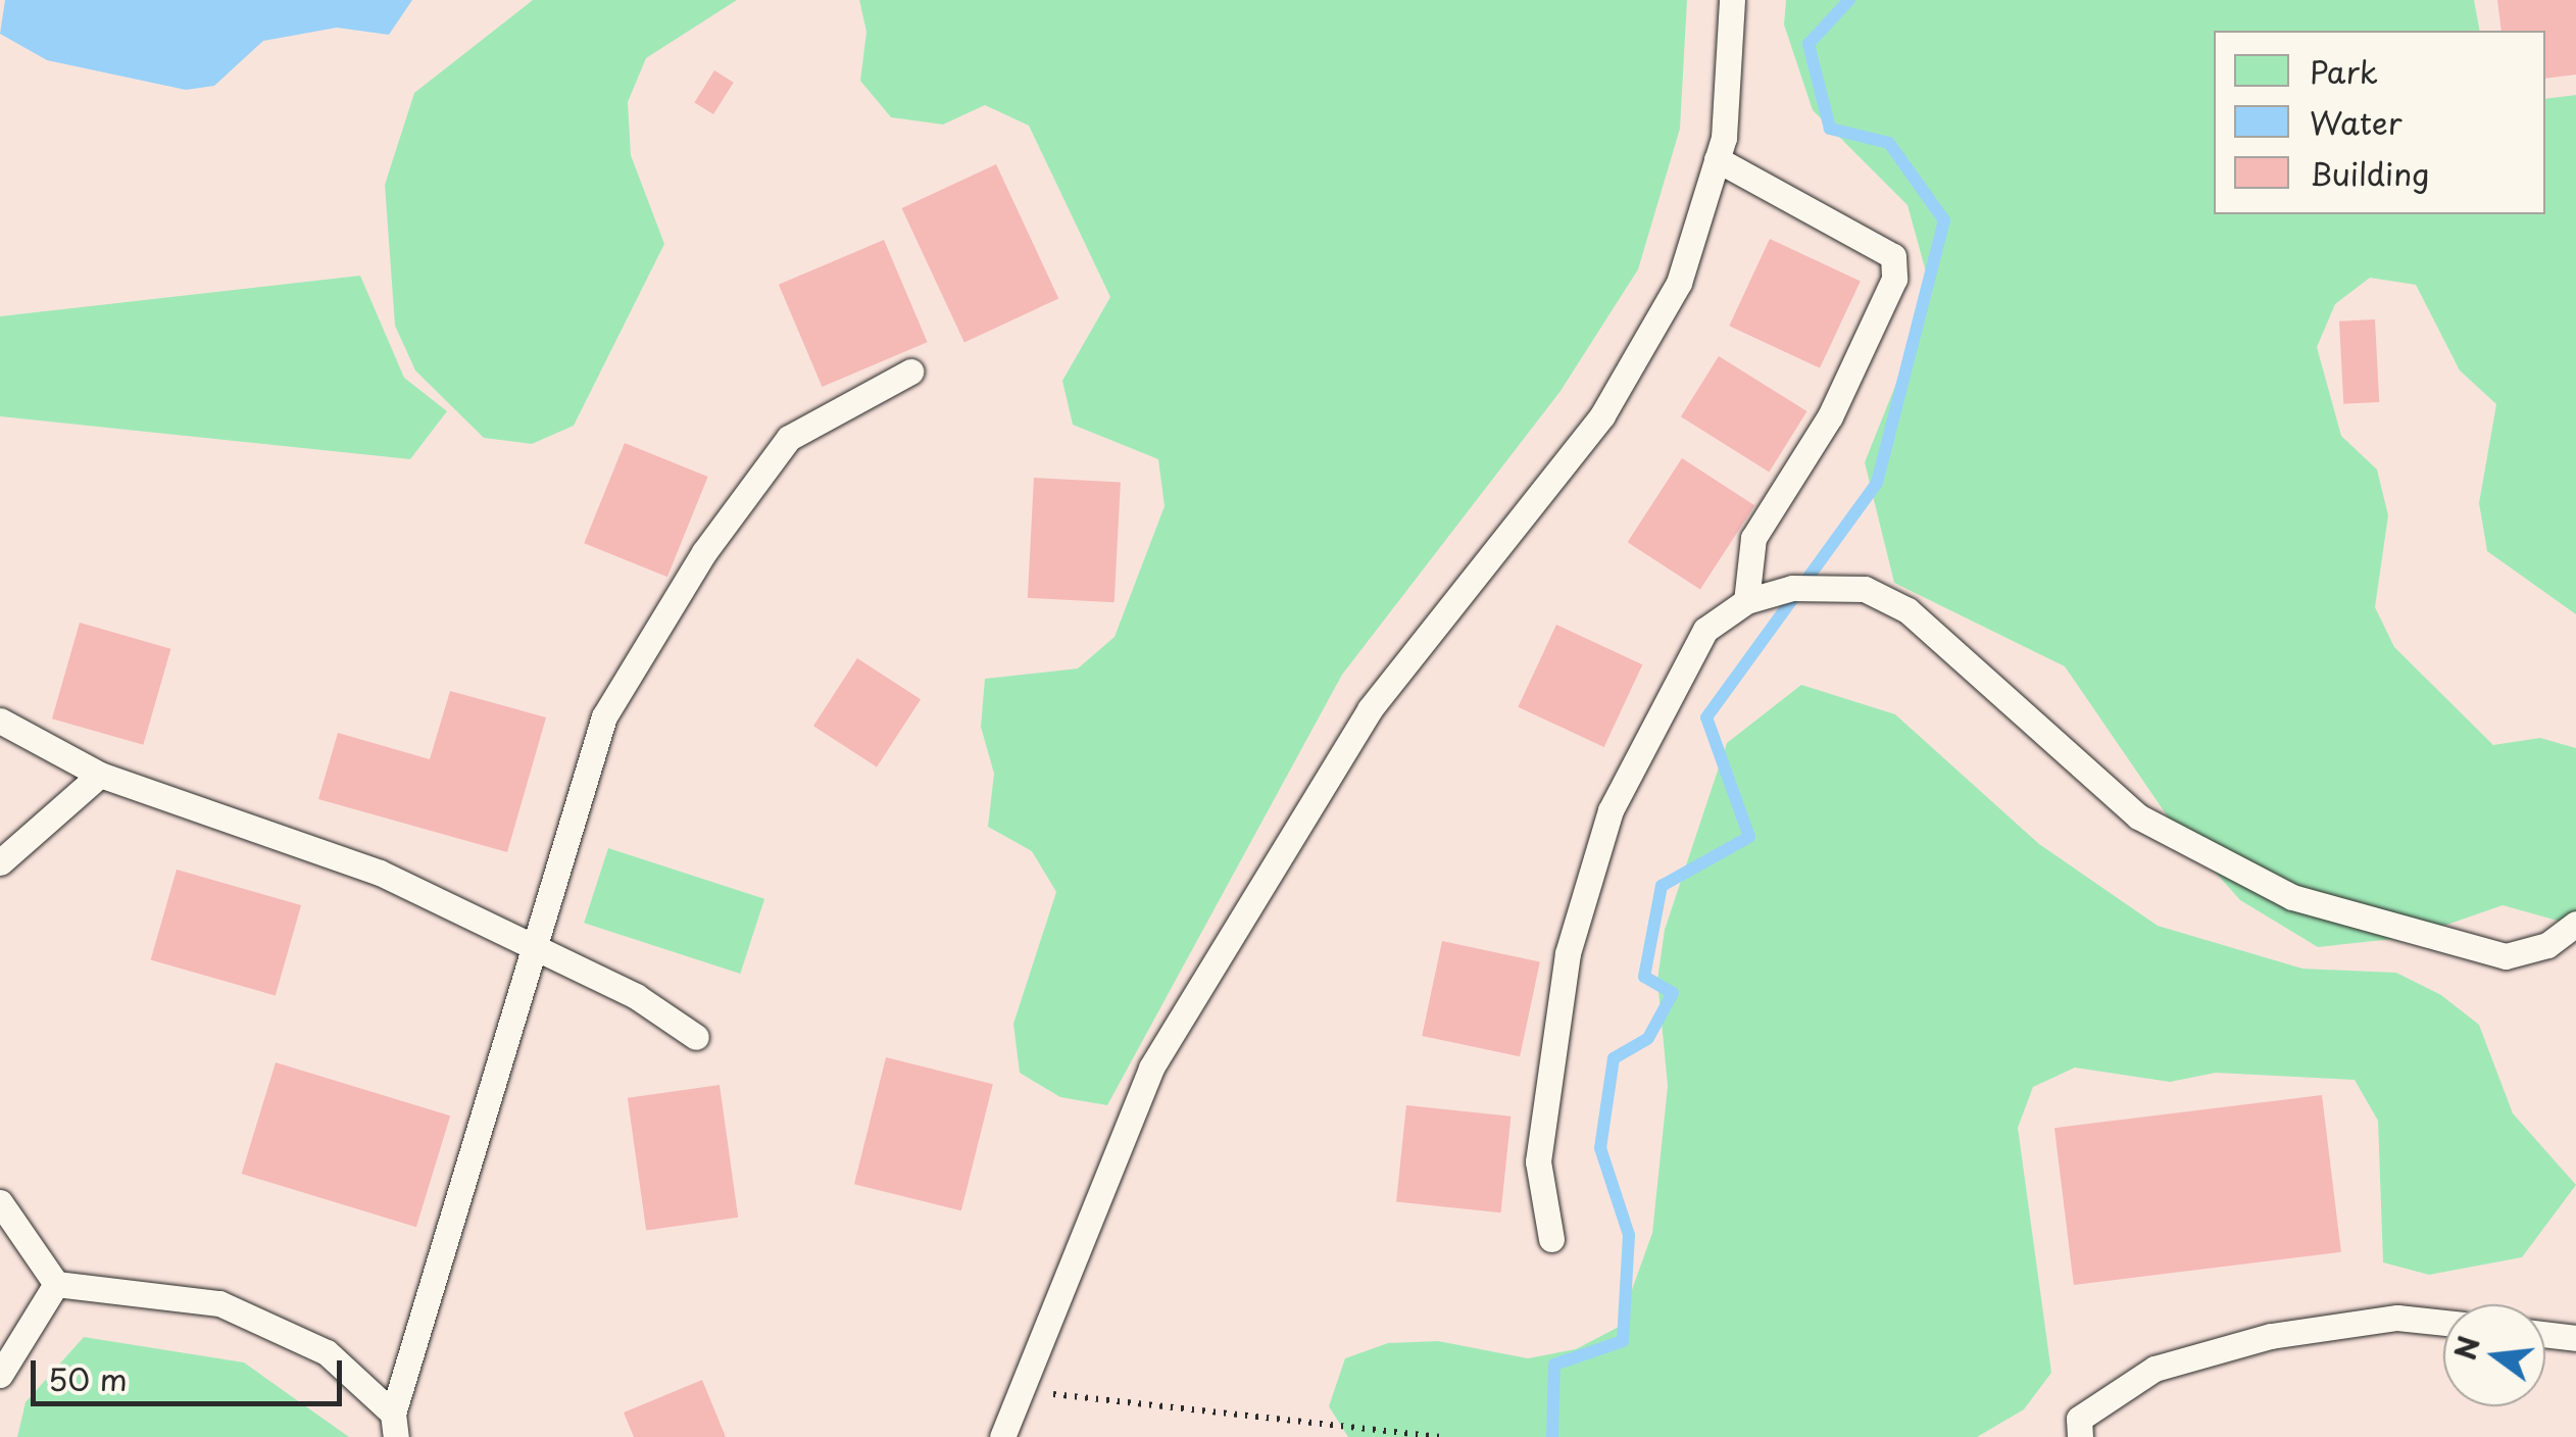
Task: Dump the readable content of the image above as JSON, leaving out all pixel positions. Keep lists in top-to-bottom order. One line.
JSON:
{"legend":["Park","Water","Building"],"scale_bar":"50 m","north":"left"}
